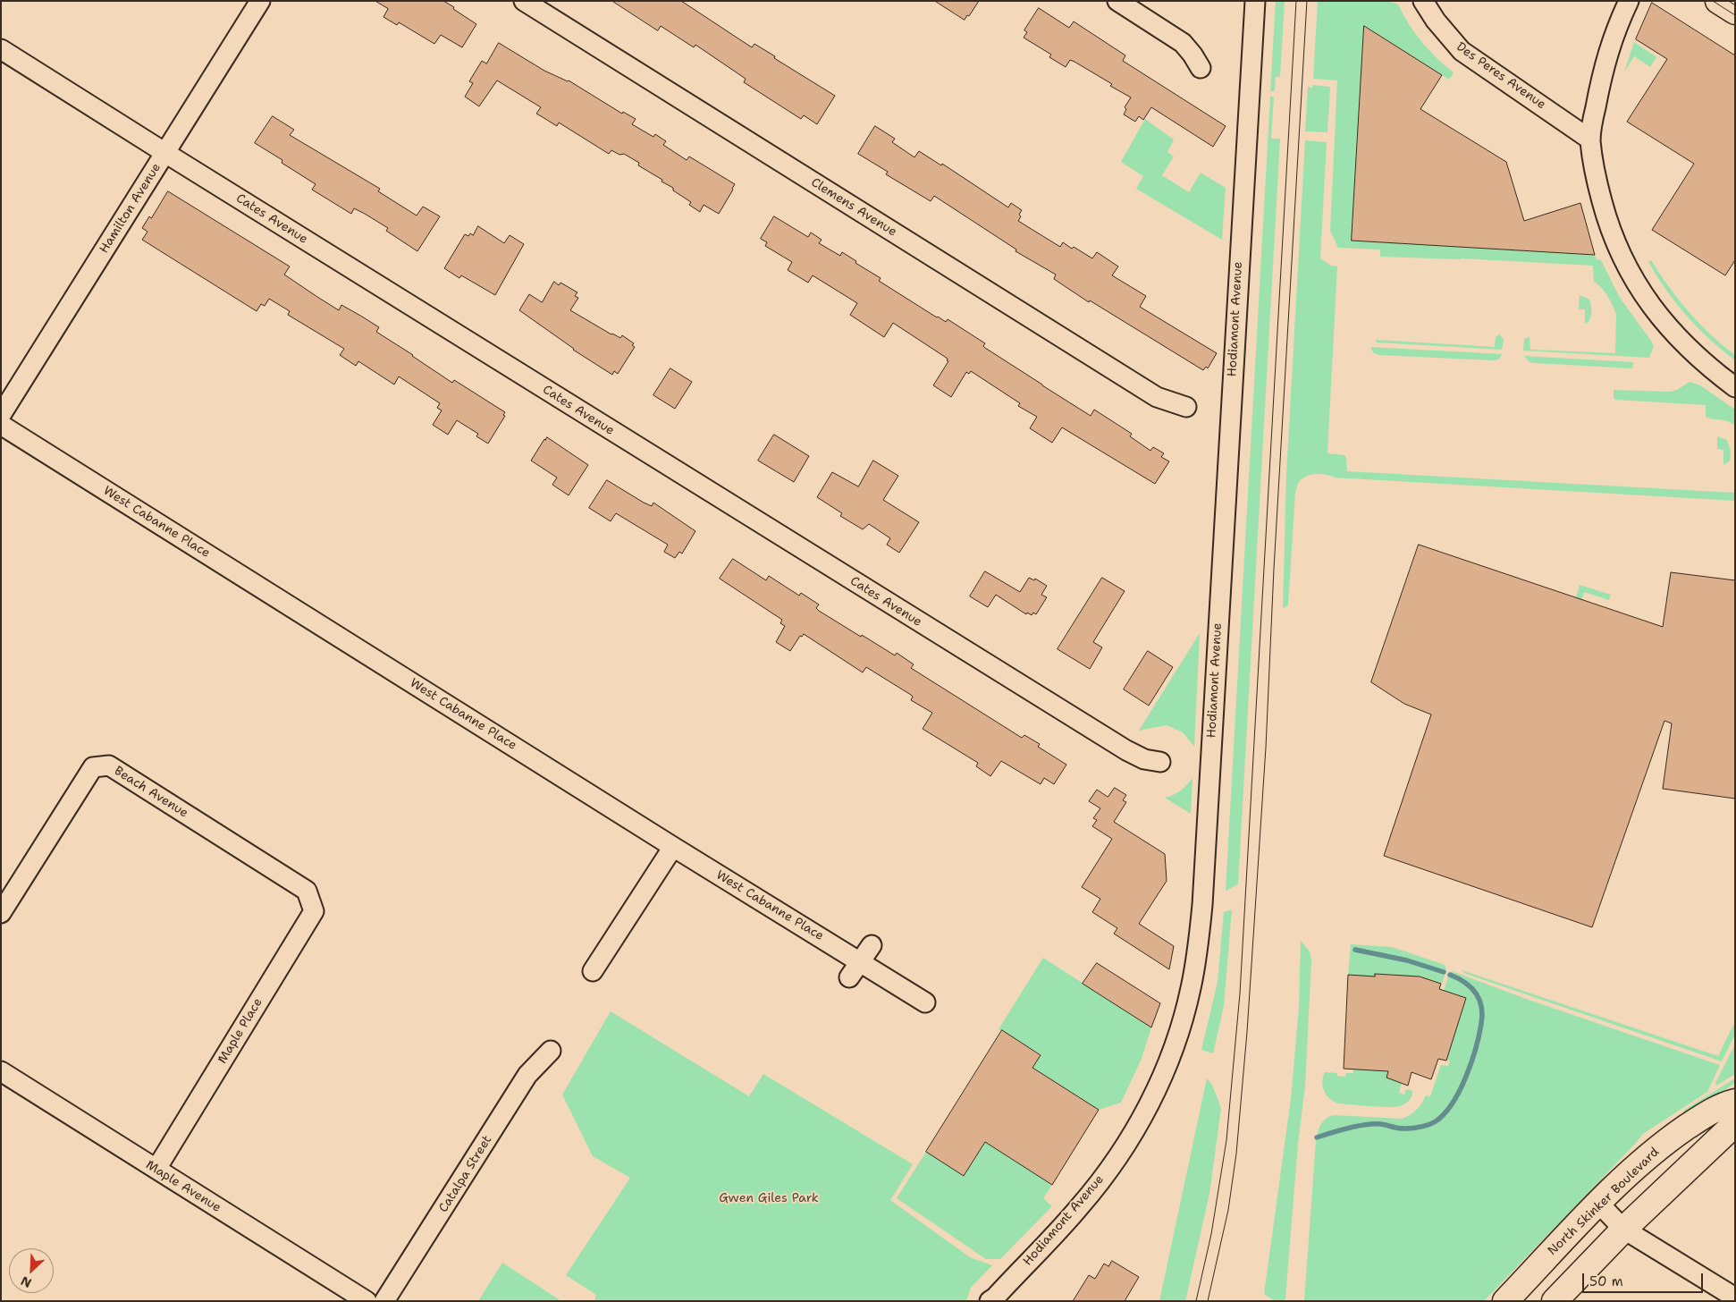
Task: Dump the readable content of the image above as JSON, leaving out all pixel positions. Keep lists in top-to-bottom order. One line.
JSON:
{"streets":{"main road":["North Skinker Boulevard"],"street":["Des Peres Avenue","Clemens Avenue","Hamilton Avenue","Cates Avenue","Hodiamont Avenue","West Cabanne Place","Beach Avenue","Maple Place","Catalpa Street","Maple Avenue"]},"crossings":[["Hamilton Avenue","Cates Avenue"],["Beach Avenue","Maple Place"],["Maple Place","Maple Avenue"]],"parks":["Gwen Giles Park"],"scale_bar":"50 m","north":"bottom left"}
